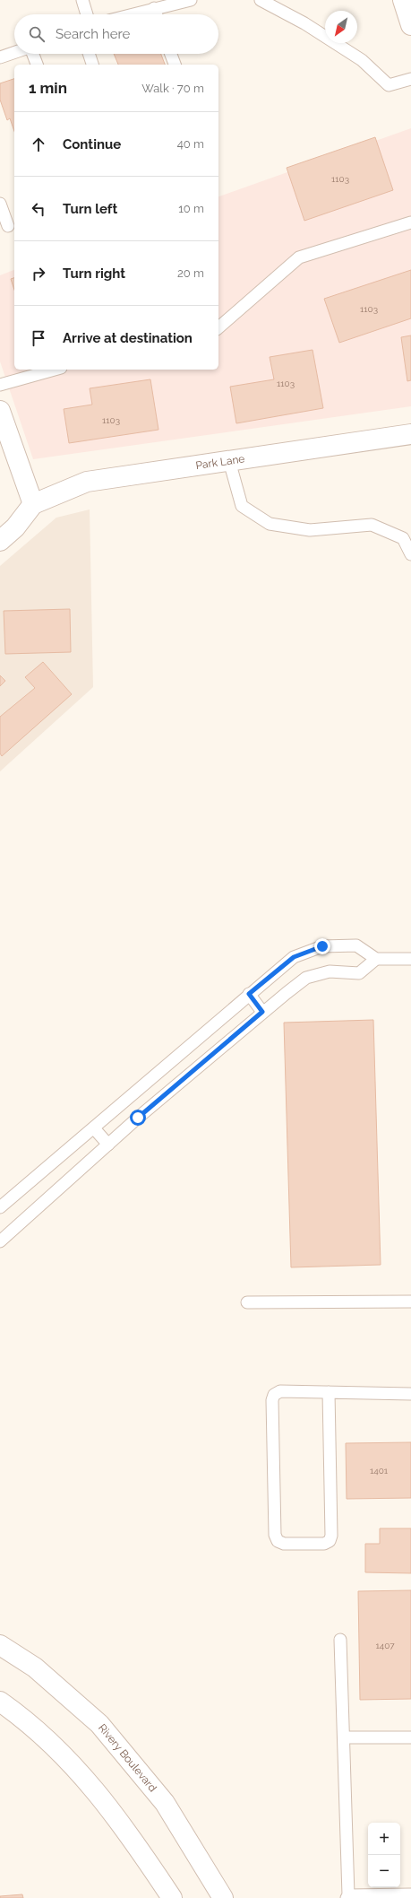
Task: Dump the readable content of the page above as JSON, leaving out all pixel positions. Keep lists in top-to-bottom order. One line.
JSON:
{"streets":{"street":["Park Lane","Rivery Boulevard"]},"house_numbers":["1103","1103","1103","1103","1401","1407"],"north":"bottom left","page":{"search":"Search here","heading":["1 min","Walk · 70 m"],"list":[["Continue","40 m"],["Turn left","10 m"],["Turn right","20 m"],"Arrive at destination"],"map_buttons":["+","−"]}}
